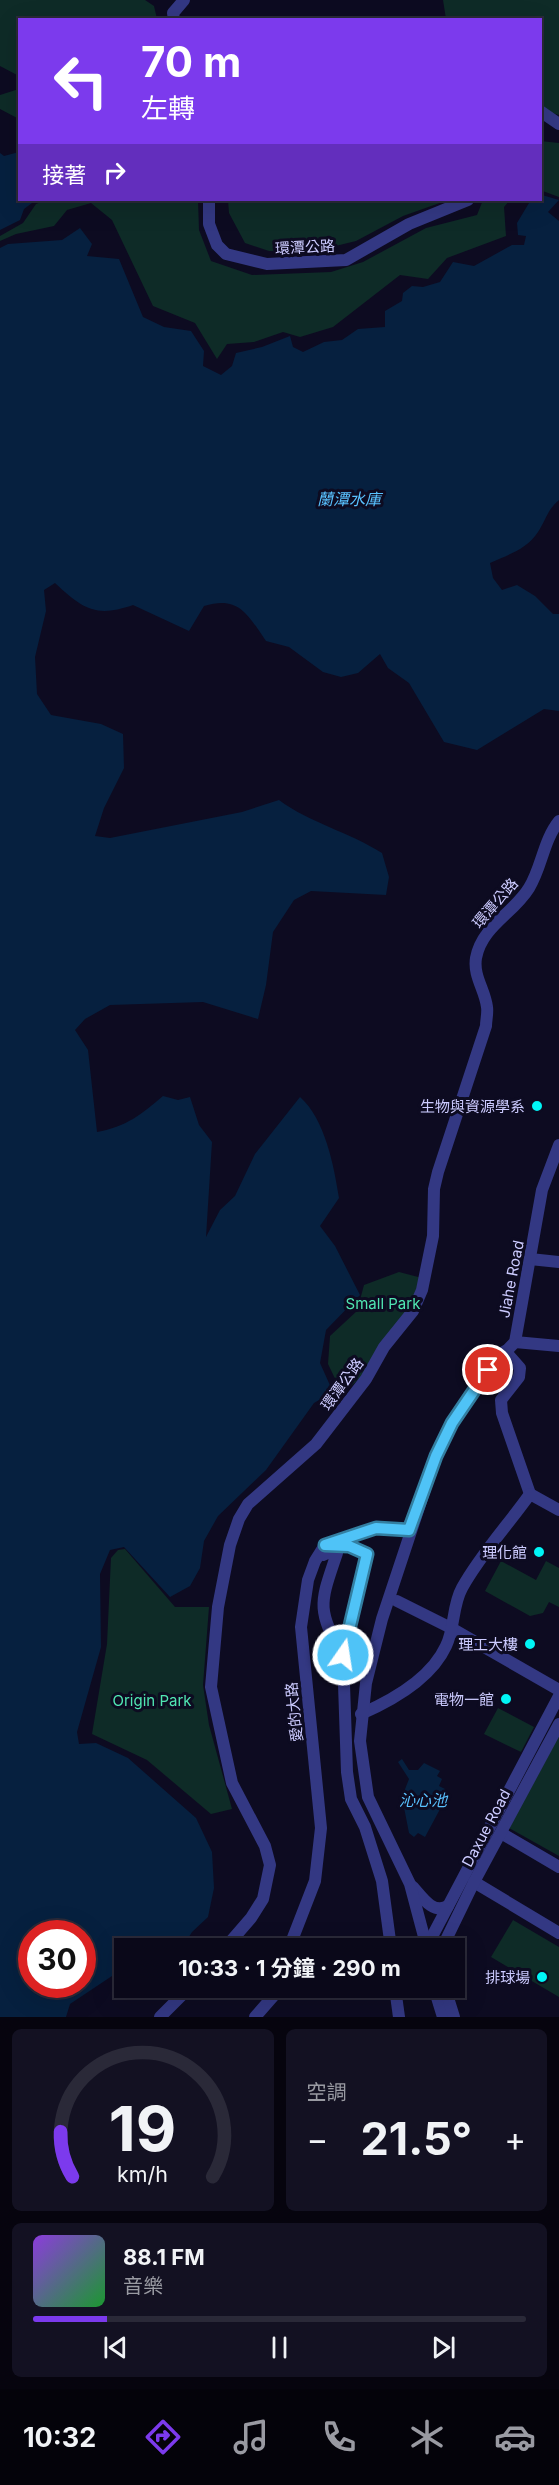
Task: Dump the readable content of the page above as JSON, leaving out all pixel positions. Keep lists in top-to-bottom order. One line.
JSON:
{"streets":{"street":["環潭公路","Jiahe Road","愛的大路","Daxue Road"]},"water":["蘭潭水庫","沁心池"],"parks":["Small Park","Origin Park"],"places":["生物與資源學系","理化館","理工大樓","電物一館","排球場"],"page":{"turn":["70 m","左轉"],"then":"接著","limit":"30","trip":"10:33 · 1 分鐘 · 290 m","tile":"空調","heat":["−","21.5°","+"],"song":["88.1 FM","音樂"],"tabs":"10:32","gauge":["19","km/h"]}}
